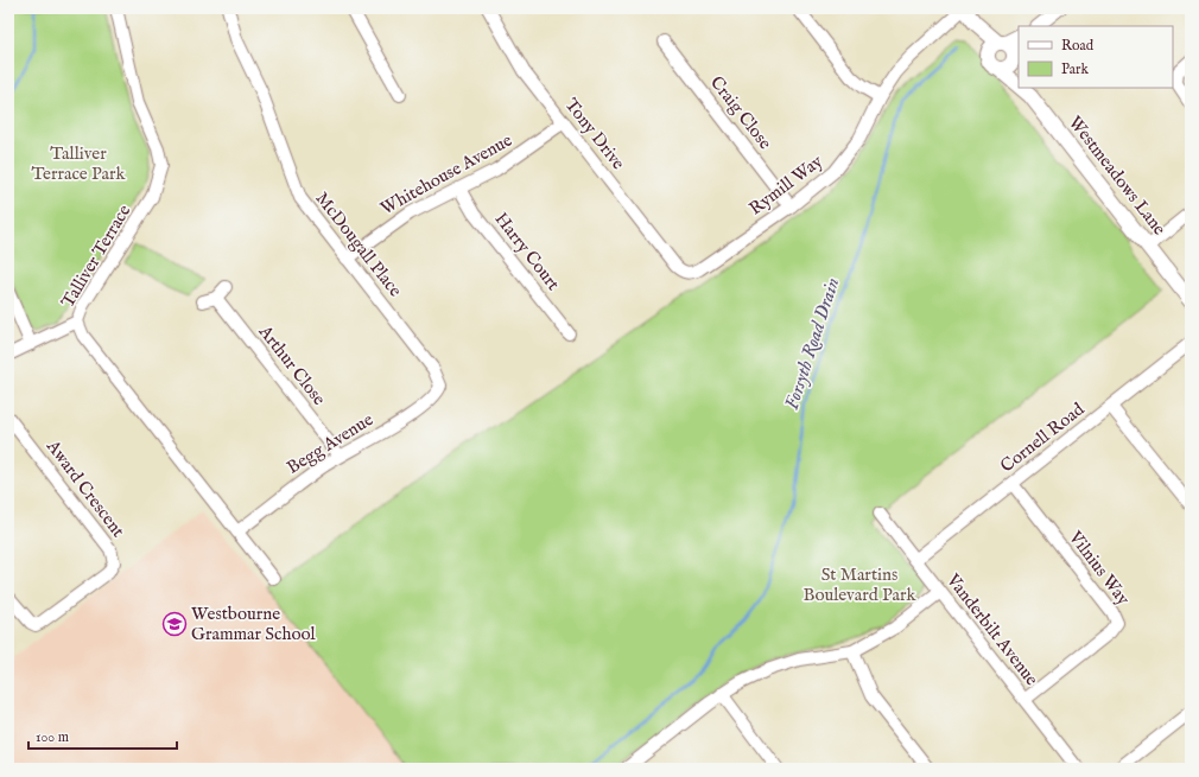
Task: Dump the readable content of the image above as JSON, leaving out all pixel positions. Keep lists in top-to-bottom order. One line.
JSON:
{"streets":{"street":["Craig Close","Tony Drive","Whitehouse Avenue","Westmeadows Lane","Rymill Way","McDougall Place","Harry Court","Talliver Terrace","Arthur Close","Cornell Road","Begg Avenue","Award Crescent","Vilnius Way","Vanderbilt Avenue"]},"crossings":[["Craig Close","Rymill Way"],["Tony Drive","Whitehouse Avenue"],["Tony Drive","Rymill Way"],["Whitehouse Avenue","McDougall Place"],["Whitehouse Avenue","Harry Court"],["McDougall Place","Begg Avenue"],["Talliver Terrace","Begg Avenue"],["Arthur Close","Begg Avenue"],["Cornell Road","Vilnius Way"],["Cornell Road","Vanderbilt Avenue"],["Vilnius Way","Vanderbilt Avenue"]],"water":["Forsyth Road Drain"],"parks":["Talliver Terrace Park","St Martins Boulevard Park"],"places":{"school or university":["Westbourne Grammar School"]},"legend":["Road","Park"],"scale_bar":"100 m"}
